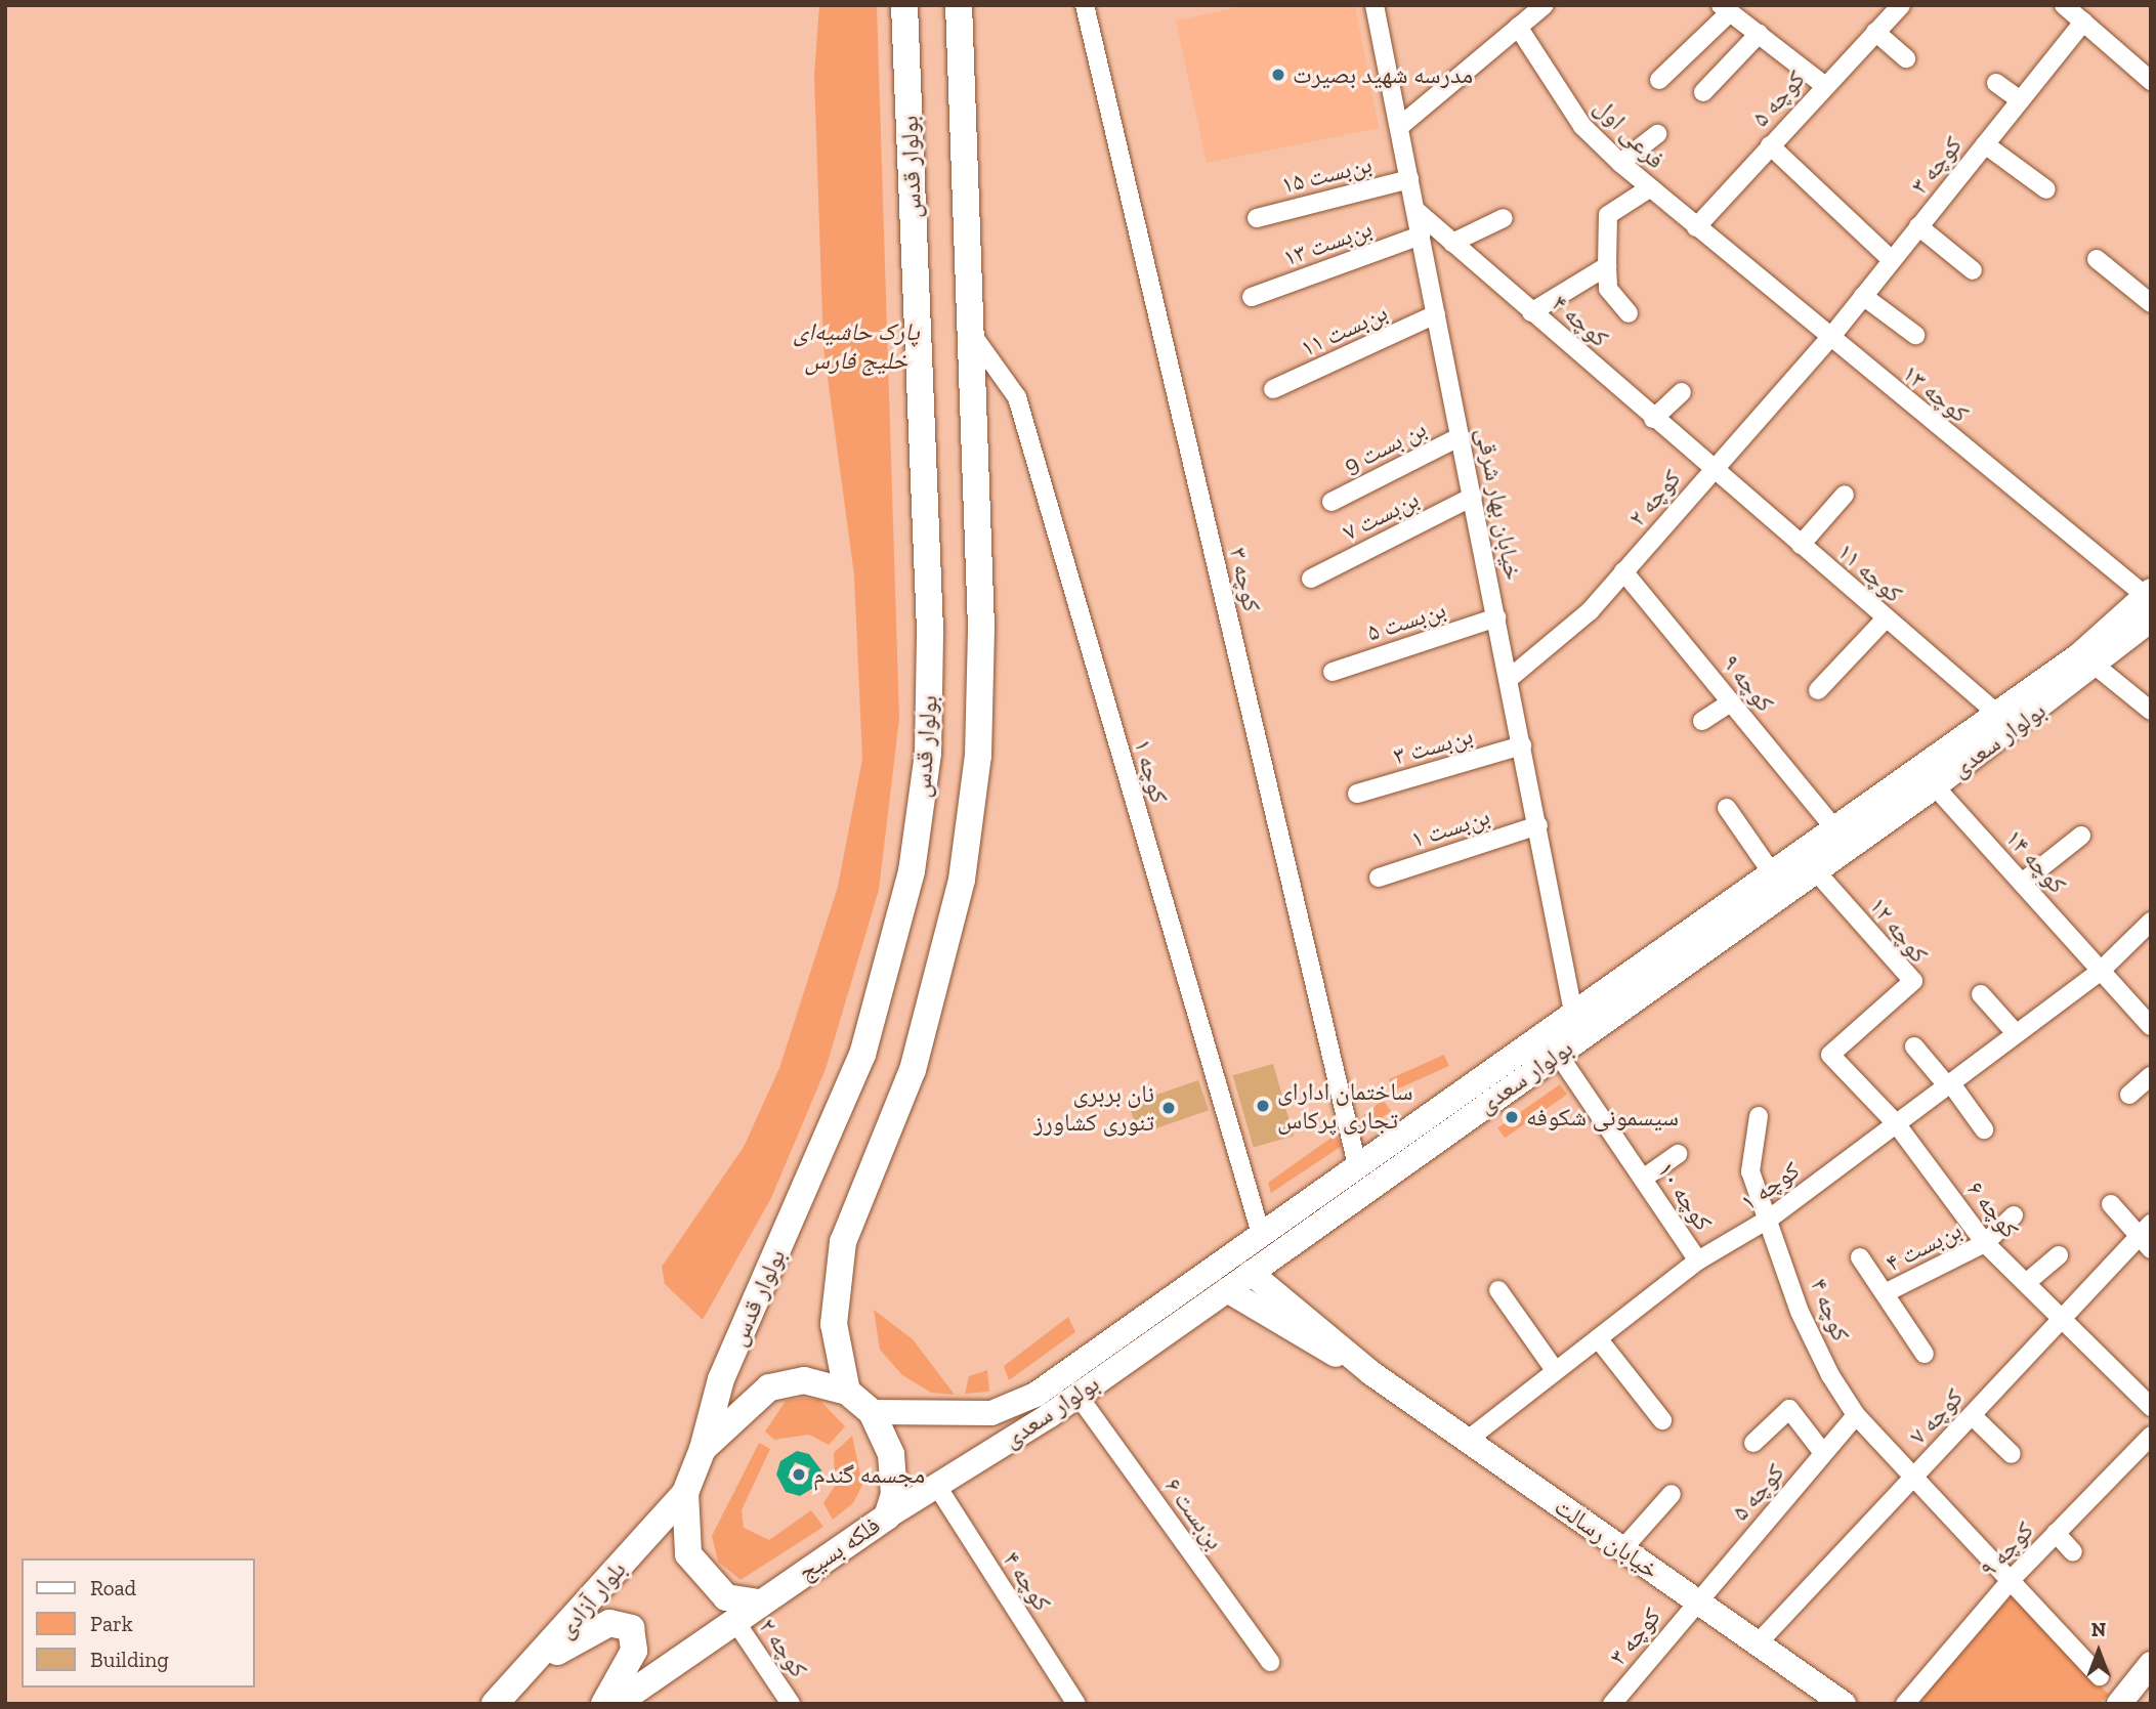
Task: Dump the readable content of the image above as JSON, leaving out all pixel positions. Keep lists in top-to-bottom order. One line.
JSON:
{"streets":{"main road":["بولوار قدس","بولوار سعدی","خیابان رسالت","فلکه بسیج","بلوار آزادی"],"street":["کوچه ۵","فرعی اول","کوچه ۳","بن‌بست ۱۵","بن‌بست ۱۳","کوچه ۴","بن‌بست ۱۱","کوچه ۱۳","بن بست 9","کوچه ۲","خیابان بهار شرقی","بن‌بست ۷","کوچه ۱۱","بن‌بست ۵","کوچه ۹","بن‌بست ۳","کوچه ۱","بن‌بست ۱","کوچه ۱۴","کوچه ۱۲","کوچه ۱۰","کوچه ۶","بن‌بست ۴","کوچه ۷","بن‌بست ۶"]},"crossings":[["کوچه ۵","فرعی اول"],["کوچه ۵","کوچه ۳"],["کوچه ۵","کوچه ۴"],["کوچه ۵","کوچه ۱۳"],["کوچه ۵","خیابان رسالت"],["فرعی اول","کوچه ۱۳"],["کوچه ۳","کوچه ۱۳"],["کوچه ۳","کوچه ۲"],["کوچه ۳","بولوار سعدی"],["کوچه ۳","خیابان رسالت"],["بولوار قدس","بولوار سعدی"],["بولوار قدس","کوچه ۱"],["بولوار قدس","فلکه بسیج"],["بولوار قدس","بلوار آزادی"],["بن‌بست ۱۵","خیابان بهار شرقی"],["بن‌بست ۱۳","خیابان بهار شرقی"],["کوچه ۴","کوچه ۲"],["کوچه ۴","خیابان بهار شرقی"],["کوچه ۴","کوچه ۱۱"],["کوچه ۴","کوچه ۹"],["کوچه ۴","بولوار سعدی"],["کوچه ۴","کوچه ۱"],["کوچه ۴","کوچه ۷"],["بن‌بست ۱۱","خیابان بهار شرقی"],["کوچه ۱۳","کوچه ۲"],["کوچه ۱۳","بولوار سعدی"],["بن بست 9","خیابان بهار شرقی"],["کوچه ۲","خیابان بهار شرقی"],["کوچه ۲","کوچه ۱۱"],["کوچه ۲","کوچه ۹"],["خیابان بهار شرقی","بن‌بست ۷"],["خیابان بهار شرقی","بن‌بست ۵"],["خیابان بهار شرقی","بولوار سعدی"],["خیابان بهار شرقی","بن‌بست ۳"],["خیابان بهار شرقی","بن‌بست ۱"],["کوچه ۱۱","بولوار سعدی"],["کوچه ۹","بولوار سعدی"],["بولوار سعدی","کوچه ۱"],["بولوار سعدی","کوچه ۱۴"],["بولوار سعدی","کوچه ۱۲"],["بولوار سعدی","کوچه ۱۰"],["بولوار سعدی","بن‌بست ۶"],["بولوار سعدی","فلکه بسیج"],["بولوار سعدی","بلوار آزادی"],["کوچه ۱","کوچه ۱۴"],["کوچه ۱","کوچه ۱۲"],["کوچه ۱","کوچه ۱۰"],["کوچه ۱","کوچه ۶"],["کوچه ۱","خیابان رسالت"],["کوچه ۱۲","کوچه ۶"],["کوچه ۶","بن‌بست ۴"],["کوچه ۶","کوچه ۷"],["کوچه ۷","خیابان رسالت"],["فلکه بسیج","بلوار آزادی"]],"parks":["پارک حاشیه‌ای خلیج فارس"],"places":["مدرسه شهید بصیرت","ساختمان ادارای تجاری پرکاس","نان بربری تنوری کشاورز","سیسمونی شکوفه","مجسمه گندم"],"legend":["Road","Park","Building"],"north":"top"}
